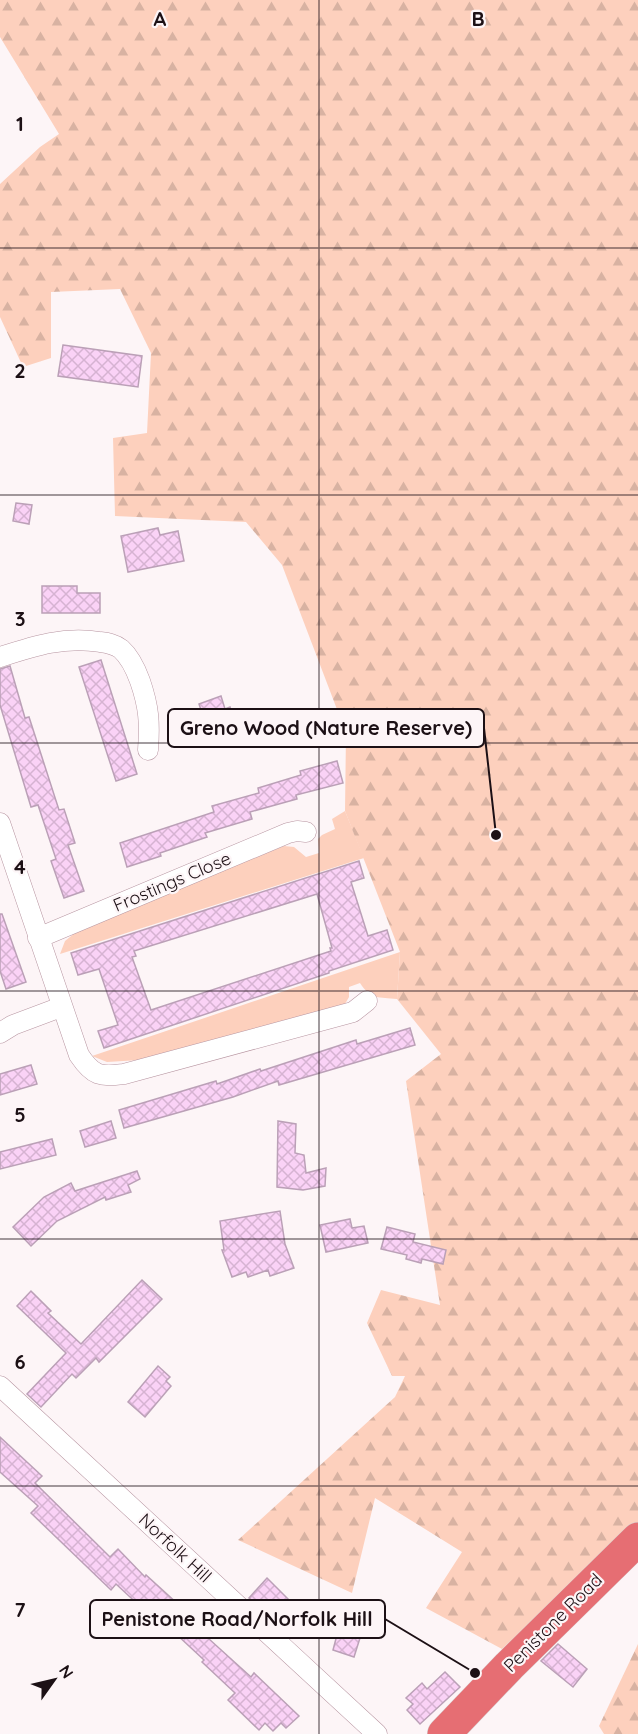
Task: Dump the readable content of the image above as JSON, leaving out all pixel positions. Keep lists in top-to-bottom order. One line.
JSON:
{"streets":{"highway":["Penistone Road"],"street":["Frostings Close","Norfolk Hill"]},"places":["Greno Wood (Nature Reserve)","Penistone Road/Norfolk Hill"],"north":"top right","grid":{"columns":["A","B"],"rows":["1","2","3","4","5","6","7"]}}
